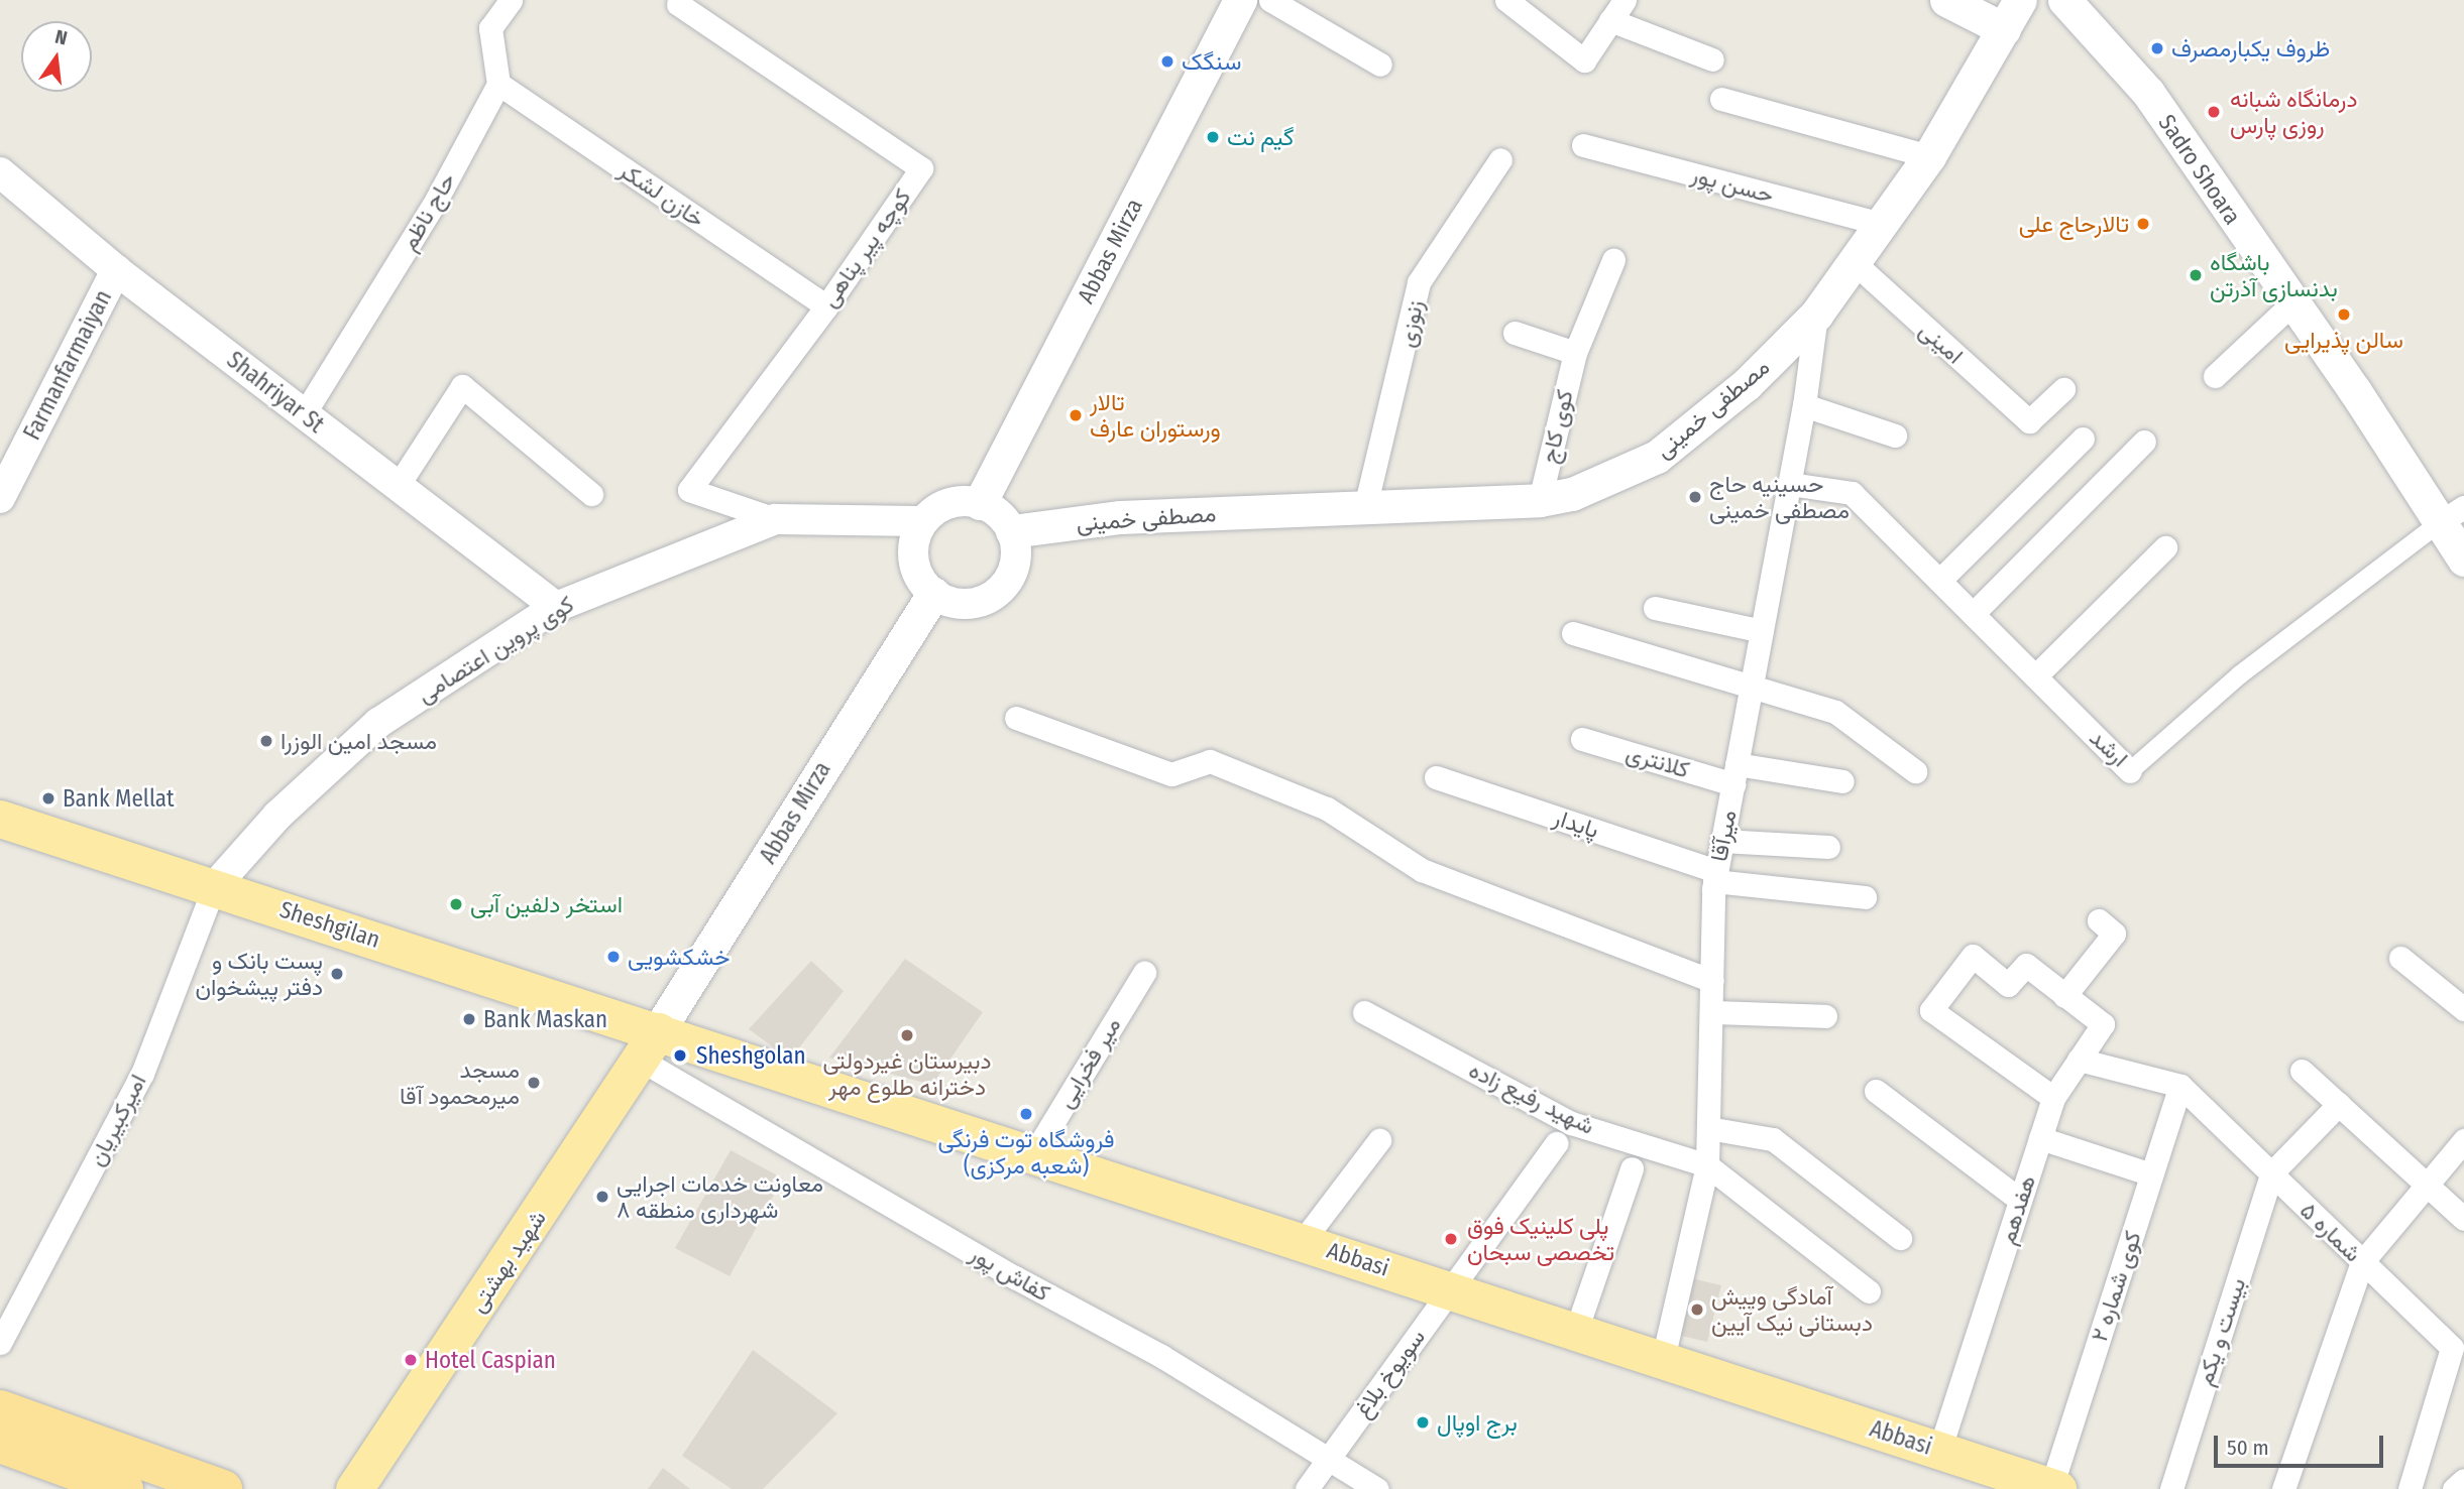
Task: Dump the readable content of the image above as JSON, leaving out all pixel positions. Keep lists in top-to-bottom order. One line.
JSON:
{"streets":{"main road":["Sadro Shoara","Abbas Mirza","مصطفی خمینی","Sheshgilan","Abbasi","شهید بهشتى"],"street":["حسن پور","خازن لشکر","حاج ناظم","کوچه پیر پناهی","زنوزی","امینی","Farmanfarmaiyan","Shahriyar St","کوی کاج","کوی پروین اعتصامی","ارشد","کلانتری","پایدار","میرآقا","میر فخرایی","شهید رفیع زاده","امیرکبیریان","هفدهم","شماره ۵","کفاش پور","کوی شماره ۲","بیست و یکم","سویوخ بلاغ"]},"crossings":[["Sadro Shoara","ارشد"],["حسن پور","مصطفی خمینی"],["خازن لشکر","حاج ناظم"],["خازن لشکر","کوچه پیر پناهی"],["حاج ناظم","Shahriyar St"],["کوچه پیر پناهی","کوی پروین اعتصامی"],["Abbas Mirza","مصطفی خمینی"],["Abbas Mirza","کوی پروین اعتصامی"],["Abbas Mirza","Sheshgilan"],["Abbas Mirza","Abbasi"],["Abbas Mirza","شهید بهشتى"],["Abbas Mirza","کفاش پور"],["زنوزی","مصطفی خمینی"],["امینی","مصطفی خمینی"],["Farmanfarmaiyan","Shahriyar St"],["Shahriyar St","کوی پروین اعتصامی"],["مصطفی خمینی","کوی کاج"],["مصطفی خمینی","کوی پروین اعتصامی"],["مصطفی خمینی","میرآقا"],["کوی پروین اعتصامی","Sheshgilan"],["کوی پروین اعتصامی","امیرکبیریان"],["ارشد","میرآقا"],["کلانتری","میرآقا"],["پایدار","میرآقا"],["میرآقا","شهید رفیع زاده"],["میرآقا","Abbasi"],["Sheshgilan","امیرکبیریان"],["Sheshgilan","Abbasi"],["Sheshgilan","شهید بهشتى"],["Sheshgilan","کفاش پور"],["میر فخرایی","Abbasi"],["هفدهم","شماره ۵"],["هفدهم","Abbasi"],["شماره ۵","کوی شماره ۲"],["شماره ۵","بیست و یکم"],["Abbasi","شهید بهشتى"],["Abbasi","کفاش پور"],["Abbasi","کوی شماره ۲"],["Abbasi","سویوخ بلاغ"],["شهید بهشتى","کفاش پور"],["کفاش پور","سویوخ بلاغ"]],"places":["ظروف یکبارمصرف","سنگک","درمانگاه شبانه روزی پارس","گیم نت","تالارحاج علی","باشگاه بدنسازی آذرتن","سالن پذیرایی","تالار ورستوران عارف","حسینیه حاج مصطفی خمینی","مسجد امین الوزرا","Bank Mellat","استخر دلفین آبی","خشکشویی","پست بانک و دفتر پیشخوان","Bank Maskan","دبیرستان غیردولتی دخترانه طلوع مهر","Sheshgolan","مسجد میرمحمود آقا","فروشگاه توت فرنگی (شعبه مرکزی)","معاونت خدمات اجرایی شهرداری منطقه ۸","پلی کلینیک فوق تخصصی سبحان","آمادگی وپیش دبستانی نیک آیین","Hotel Caspian","برج اوپال"],"scale_bar":"50 m","north":"top"}
